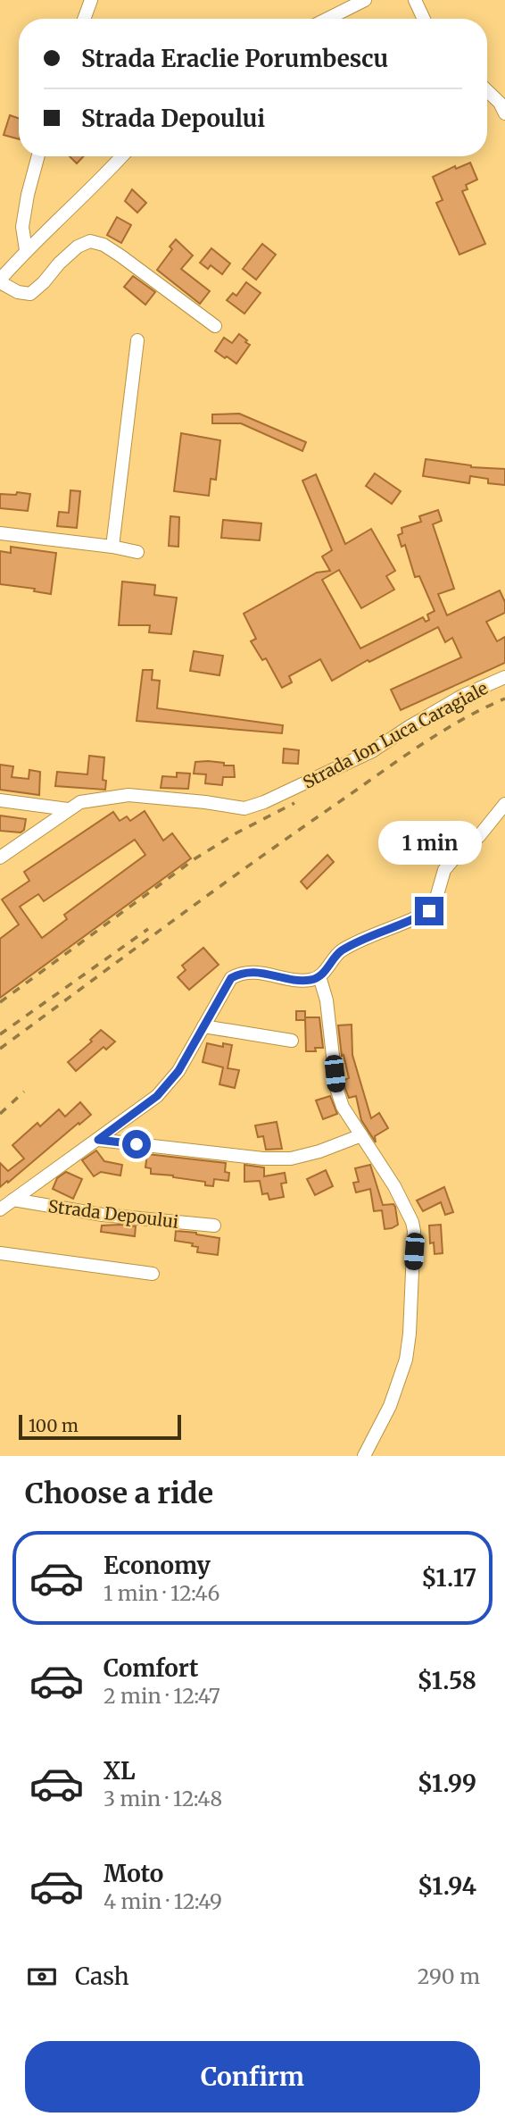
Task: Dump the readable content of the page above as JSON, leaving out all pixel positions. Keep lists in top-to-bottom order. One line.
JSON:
{"streets":{"street":["Strada Ion Luca Caragiale","Strada Depoului"]},"scale_bar":"100 m","page":{"banner":["Strada Eraclie Porumbescu","Strada Depoului"],"bubble":"1 min","scale":"100 m","heading":"Choose a ride","list":[{"name":"Economy","note":"1 min · 12:46","value":"$1.17"},{"name":"Comfort","note":"2 min · 12:47","value":"$1.58"},{"name":"XL","note":"3 min · 12:48","value":"$1.99"},{"name":"Moto","note":"4 min · 12:49","value":"$1.94"}],"pay":["Cash","290 m"],"buttons":"Confirm"}}
